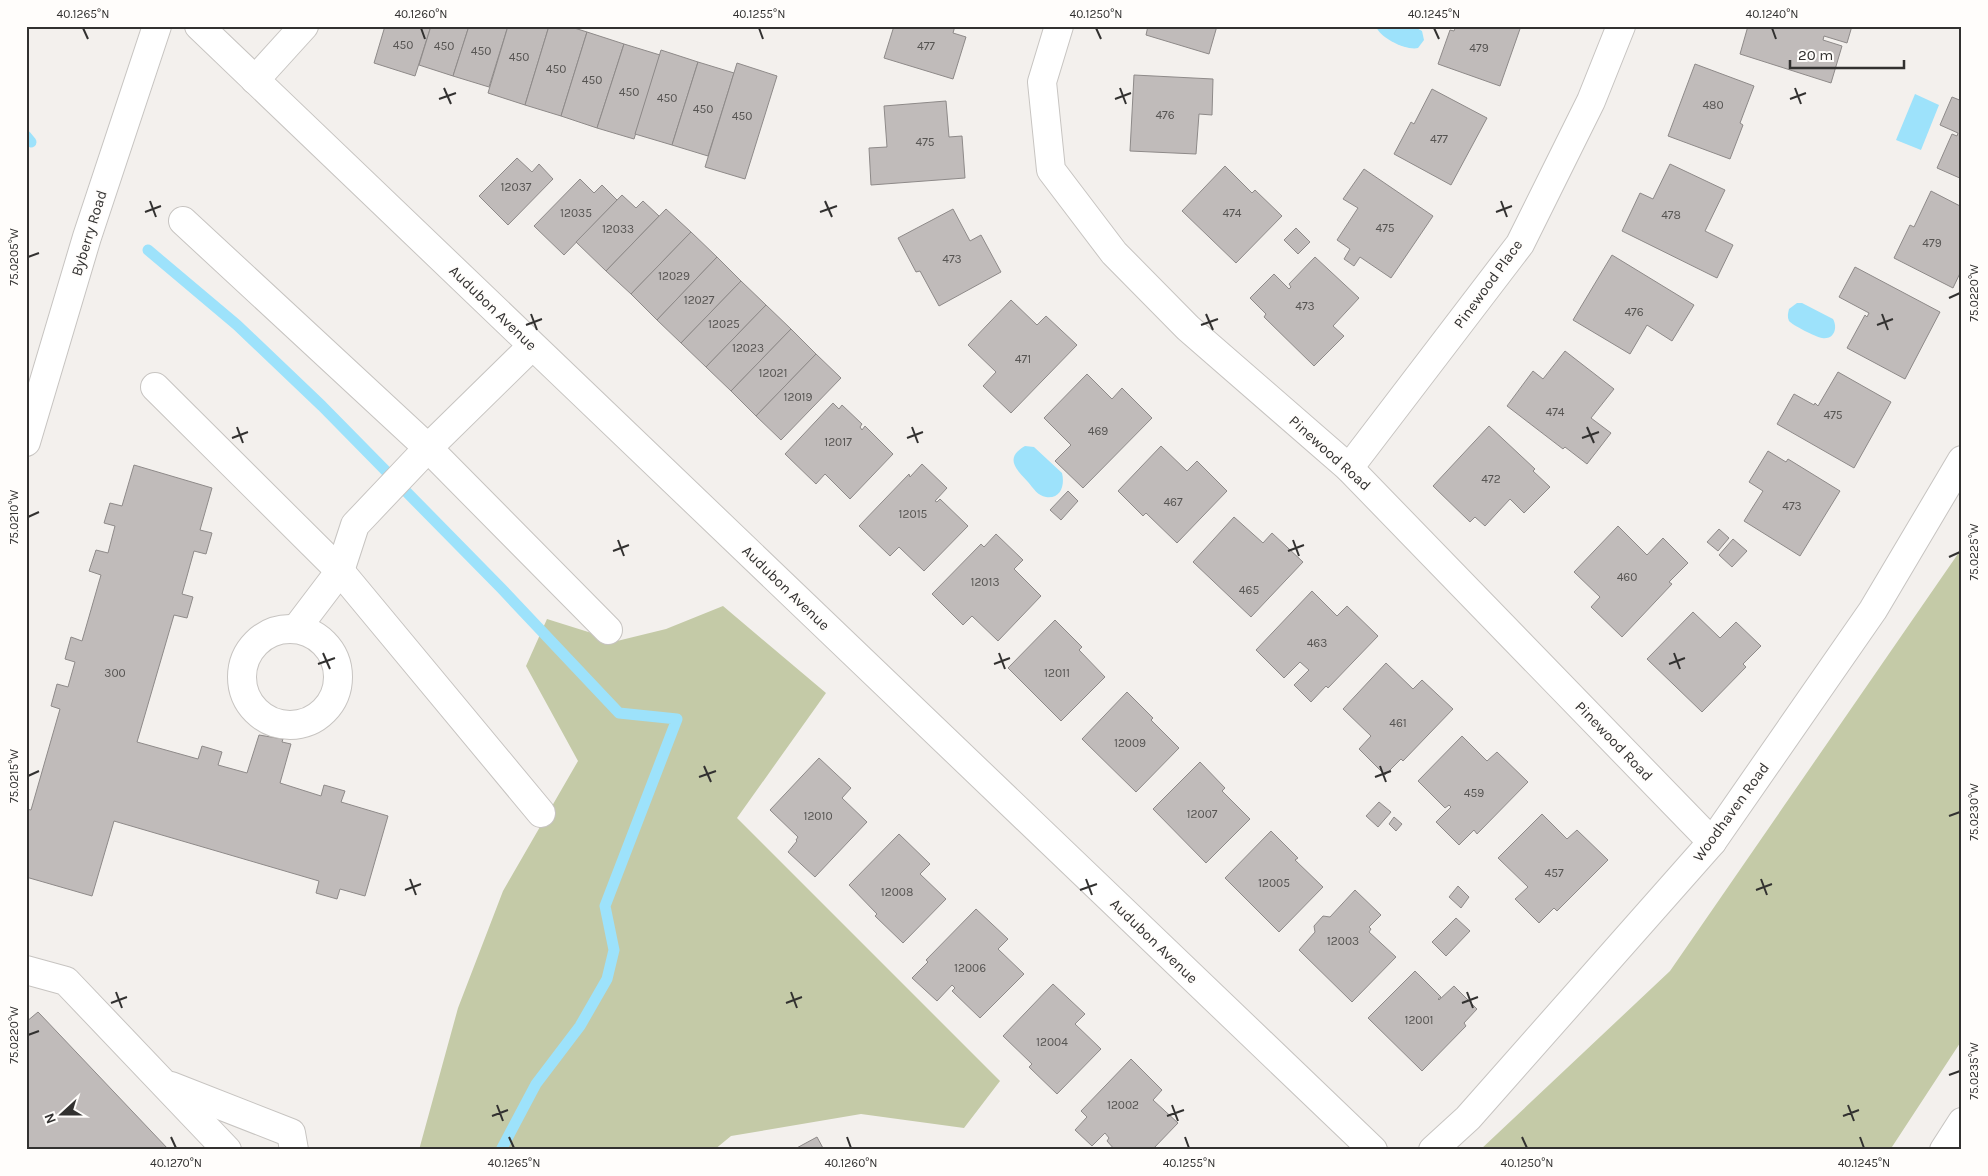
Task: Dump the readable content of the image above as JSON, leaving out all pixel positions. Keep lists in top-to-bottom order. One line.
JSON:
{"streets":{"street":["Byberry Road","Pinewood Place","Audubon Avenue","Pinewood Road","Woodhaven Road"]},"crossings":[["Pinewood Place","Pinewood Road"],["Pinewood Road","Woodhaven Road"]],"house_numbers":["450","450","477","479","450","450","450","450","450","450","480","450","476","450","477","475","12037","12035","474","478","475","12033","479","473","12029","12027","473","476","12025","12023","471","12021","12019","474","475","469","12017","472","467","473","12015","460","12013","465","463","300","12011","461","12009","459","12007","12010","457","12005","12008","12003","12006","12001","12004","12002"],"scale_bar":"20 m","north":"left","coordinates":["40.1265°N","40.1260°N","40.1255°N","40.1250°N","40.1245°N","40.1240°N","75.0205°W","75.0220°W","75.0210°W","75.0225°W","75.0215°W","75.0230°W","75.0235°W","40.1270°N"]}
